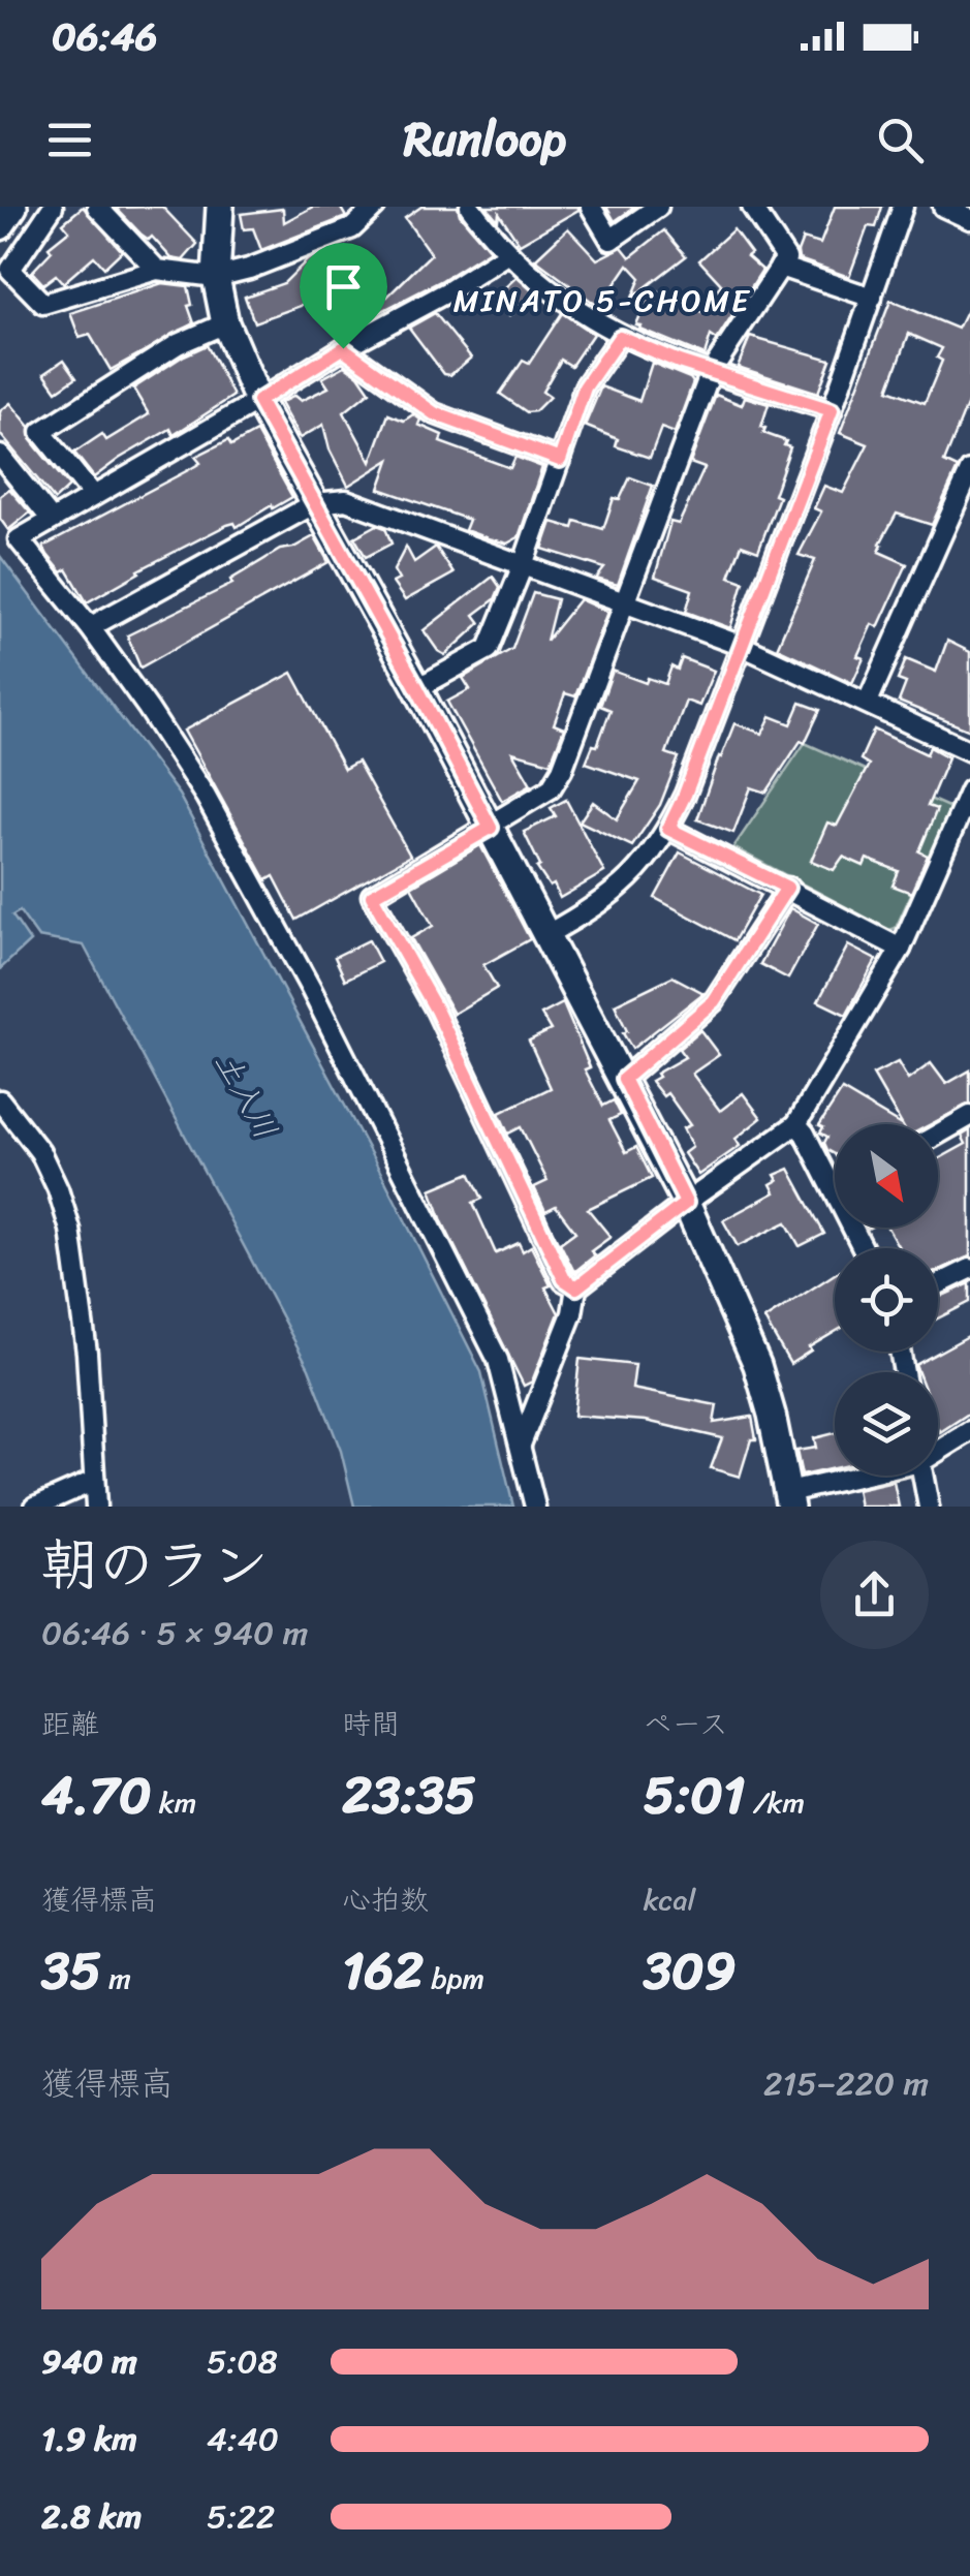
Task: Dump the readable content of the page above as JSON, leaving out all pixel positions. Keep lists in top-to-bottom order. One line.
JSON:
{"districts":["MINATO 5-CHOME"],"water":["土入川"],"north":"bottom right","page":{"status":"06:46","header":"Runloop","heading":["朝のラン","06:46 · 5 × 940 m"],"stats":[["距離","4.70 km"],["時間","23:35"],["ペース","5:01 /km"],["獲得標高","35 m"],["心拍数","162 bpm"],["kcal","309"]],"chart":["獲得標高","215–220 m"],"list":[{"name":"940 m","note":"5:08"},{"name":"1.9 km","note":"4:40"},{"name":"2.8 km","note":"5:22"}]}}
